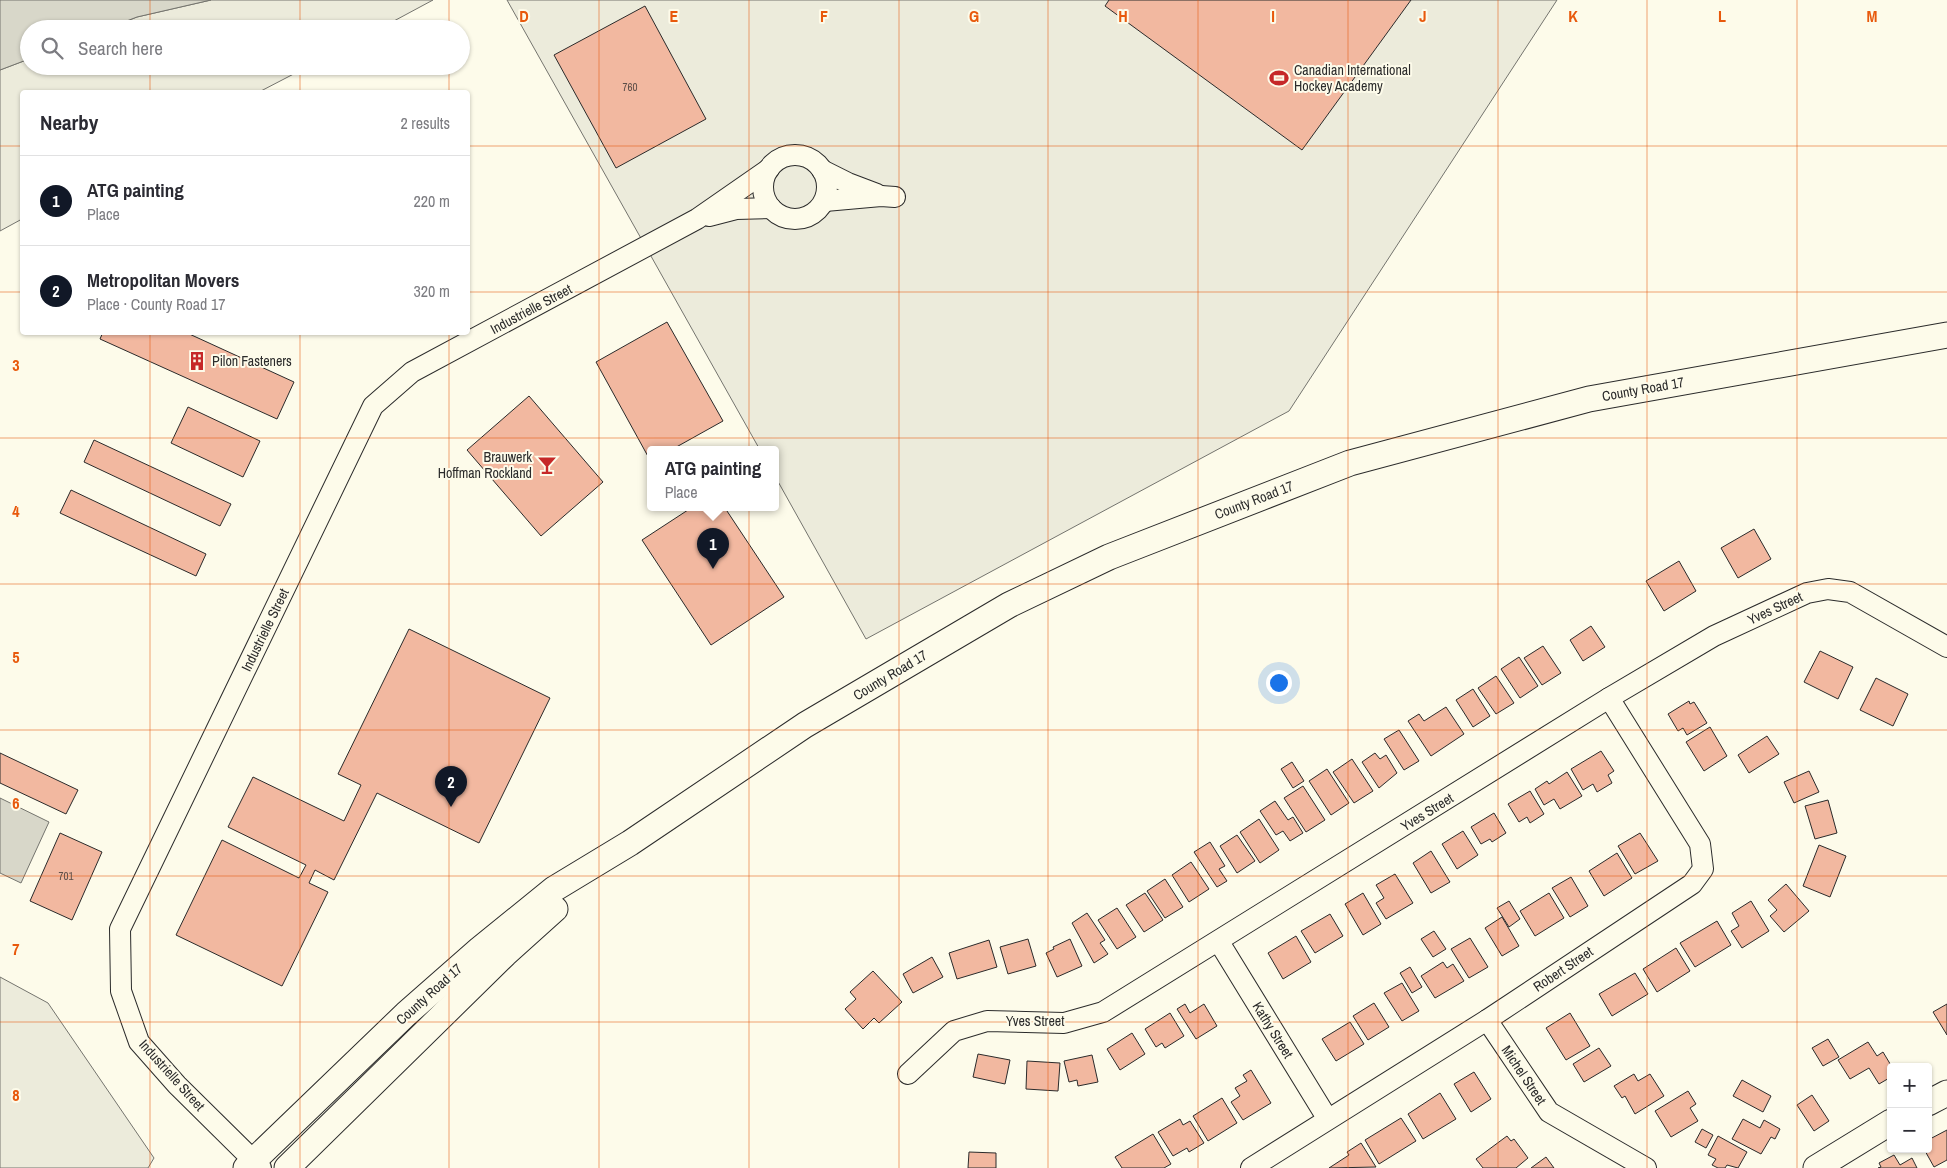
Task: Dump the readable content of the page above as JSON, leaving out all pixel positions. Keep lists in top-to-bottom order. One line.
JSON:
{"streets":{"main road":["County Road 17"],"street":["Industrielle Street","Yves Street","Robert Street","Kathy Street","Michel Street"]},"crossings":[["Industrielle Street","County Road 17"],["Yves Street","Robert Street"],["Yves Street","Kathy Street"],["Robert Street","Kathy Street"],["Robert Street","Michel Street"]],"places":{"sports":["Canadian International Hockey Academy"],"building":["Pilon Fasteners"],"bar":["Brauwerk Hoffman Rockland"]},"house_numbers":["760","701"],"page":{"search":"Search here","heading":["Nearby","2 results"],"list":[{"mark":"1","name":"ATG painting","note":"Place","value":"220 m"},{"mark":"2","name":"Metropolitan Movers","note":"Place · County Road 17","value":"320 m"}],"popup":["ATG painting","Place"],"pins":["1","2"],"map_buttons":["+","−"]},"grid":{"columns":["D","E","F","G","H","I","J","K","L","M"],"rows":["3","4","5","6","7","8"]}}
